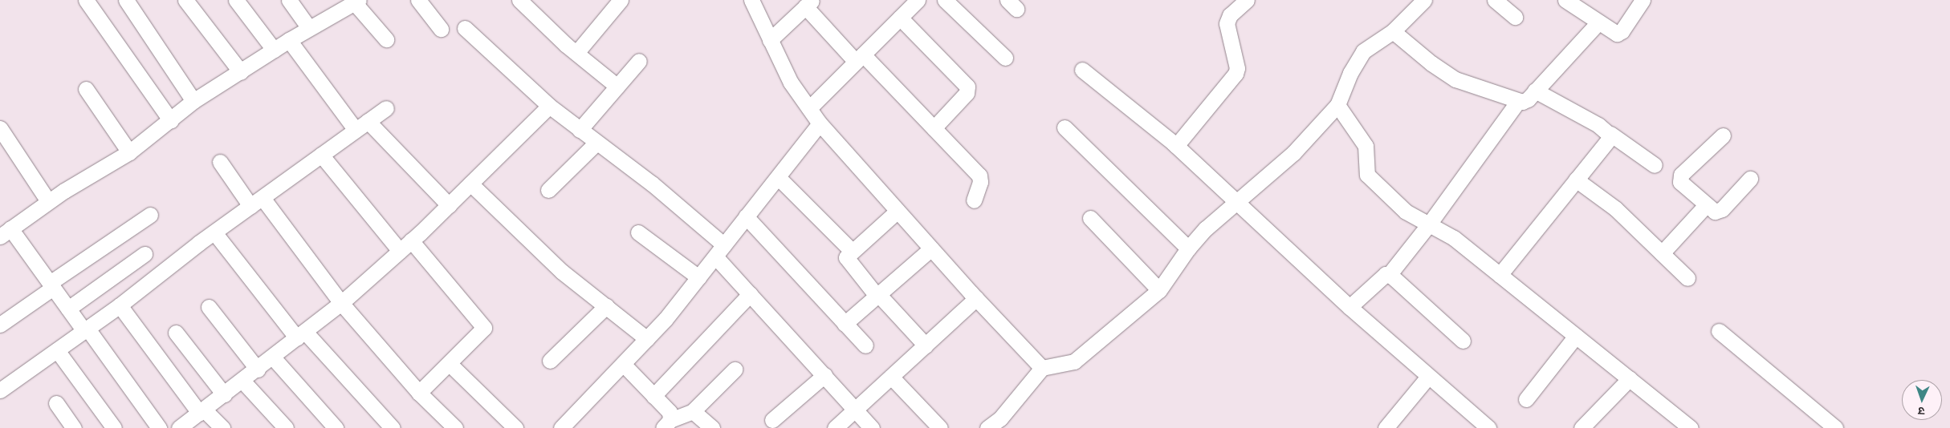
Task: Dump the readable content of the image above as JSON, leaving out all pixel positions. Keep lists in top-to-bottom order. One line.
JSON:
{"north":"bottom"}
